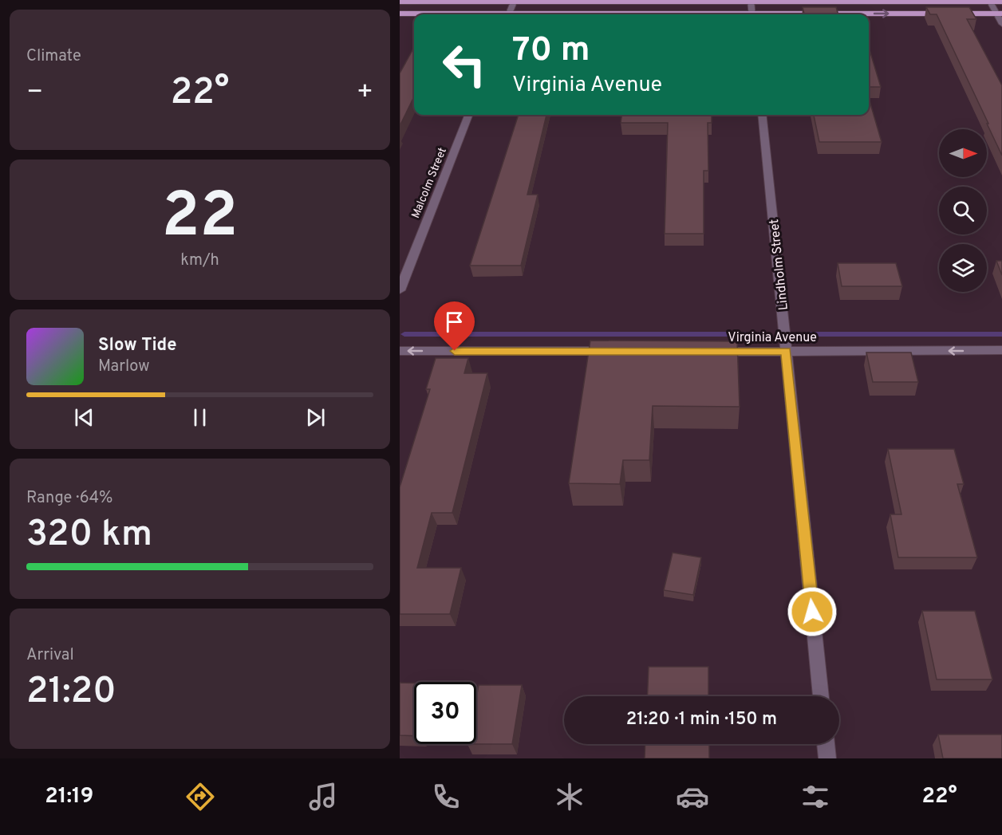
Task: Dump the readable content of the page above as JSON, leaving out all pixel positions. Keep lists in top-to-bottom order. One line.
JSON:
{"streets":{"street":["Malcolm Street","Lindholm Street","Virginia Avenue"]},"crossings":[["Lindholm Street","Virginia Avenue"]],"one_way":["Virginia Avenue"],"north":"right","page":{"tile":["Climate",["22","km/h"],["Range · 64%","320 km"],["Arrival","21:20"]],"turn":["70 m","Virginia Avenue"],"heat":["−","22°","+"],"song":["Slow Tide","Marlow"],"limit":"30","trip":"21:20 · 1 min · 150 m","tabs":["21:19","22°"]}}
